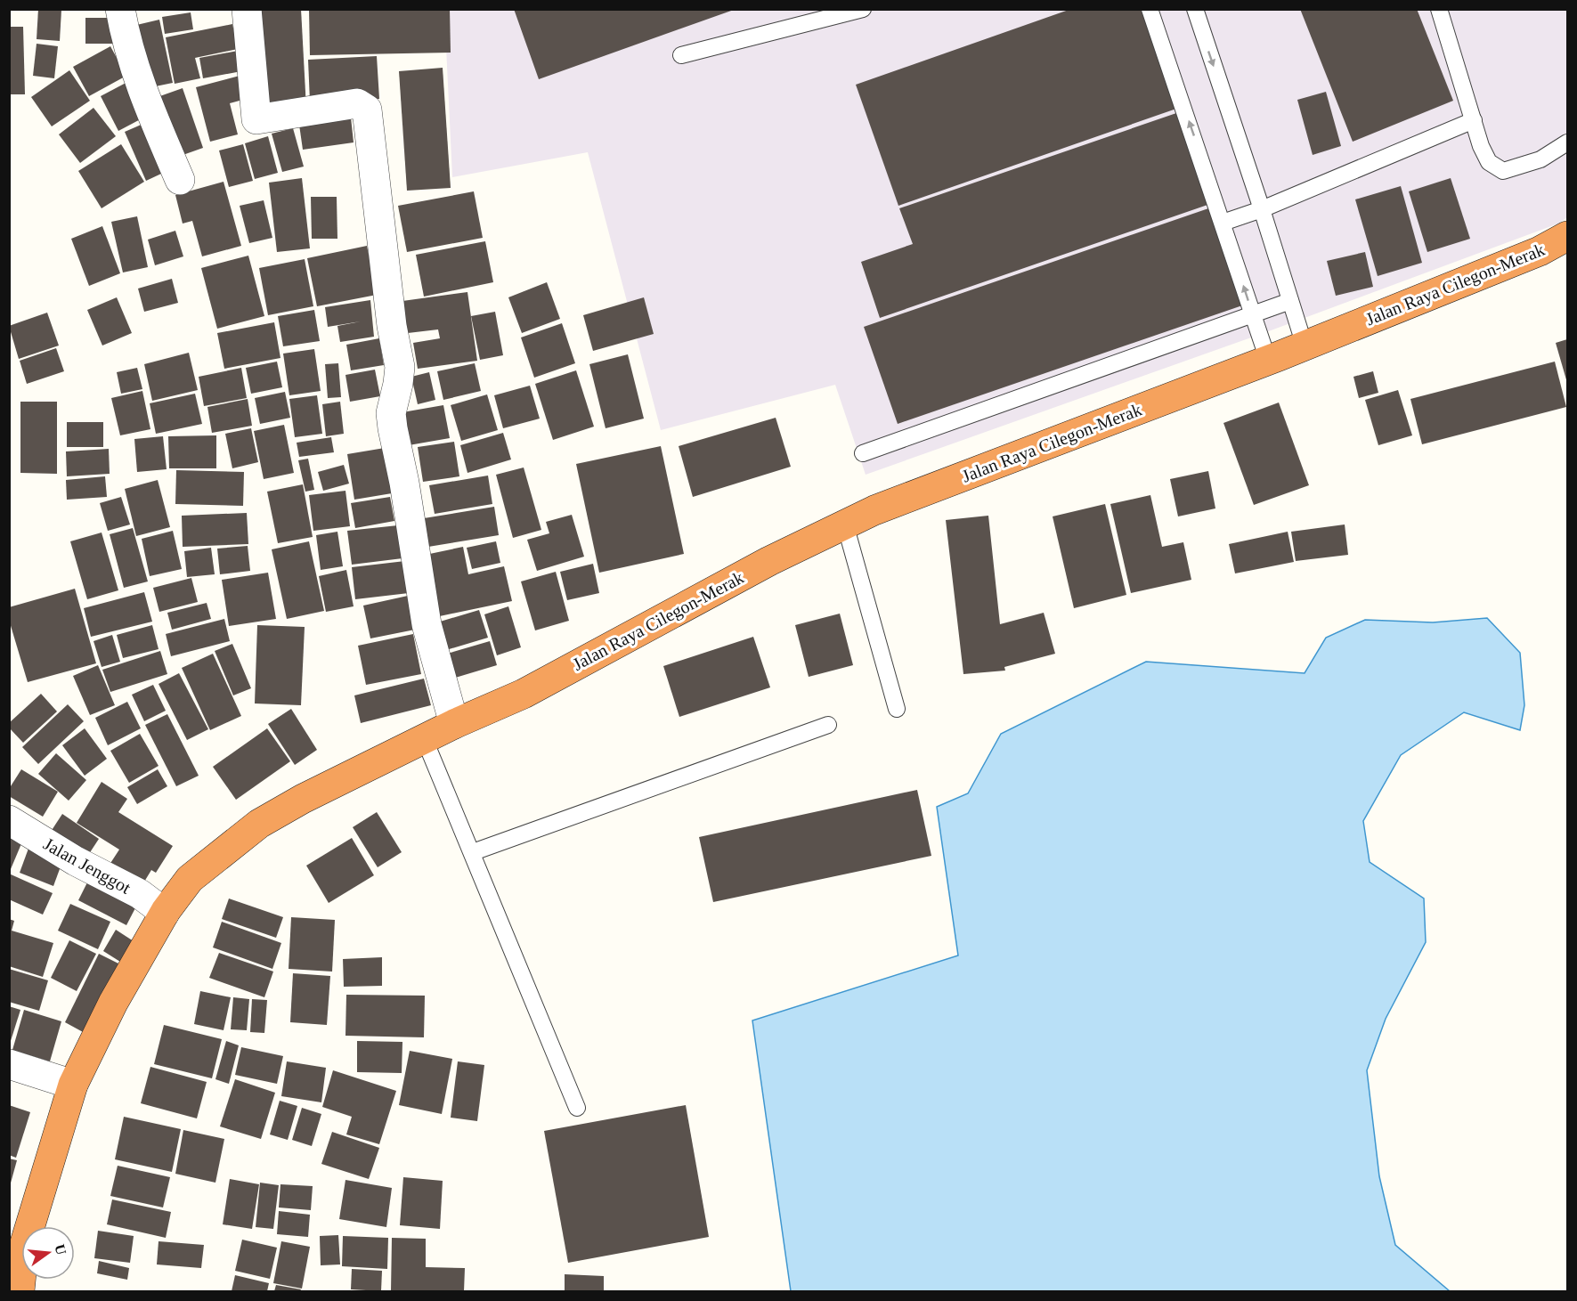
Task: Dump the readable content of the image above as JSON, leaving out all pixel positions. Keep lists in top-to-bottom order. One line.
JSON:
{"streets":{"highway":["Jalan Raya Cilegon-Merak"],"street":["Jalan Jenggot"]},"crossings":[["Jalan Raya Cilegon-Merak","Jalan Jenggot"]],"north":"right"}
